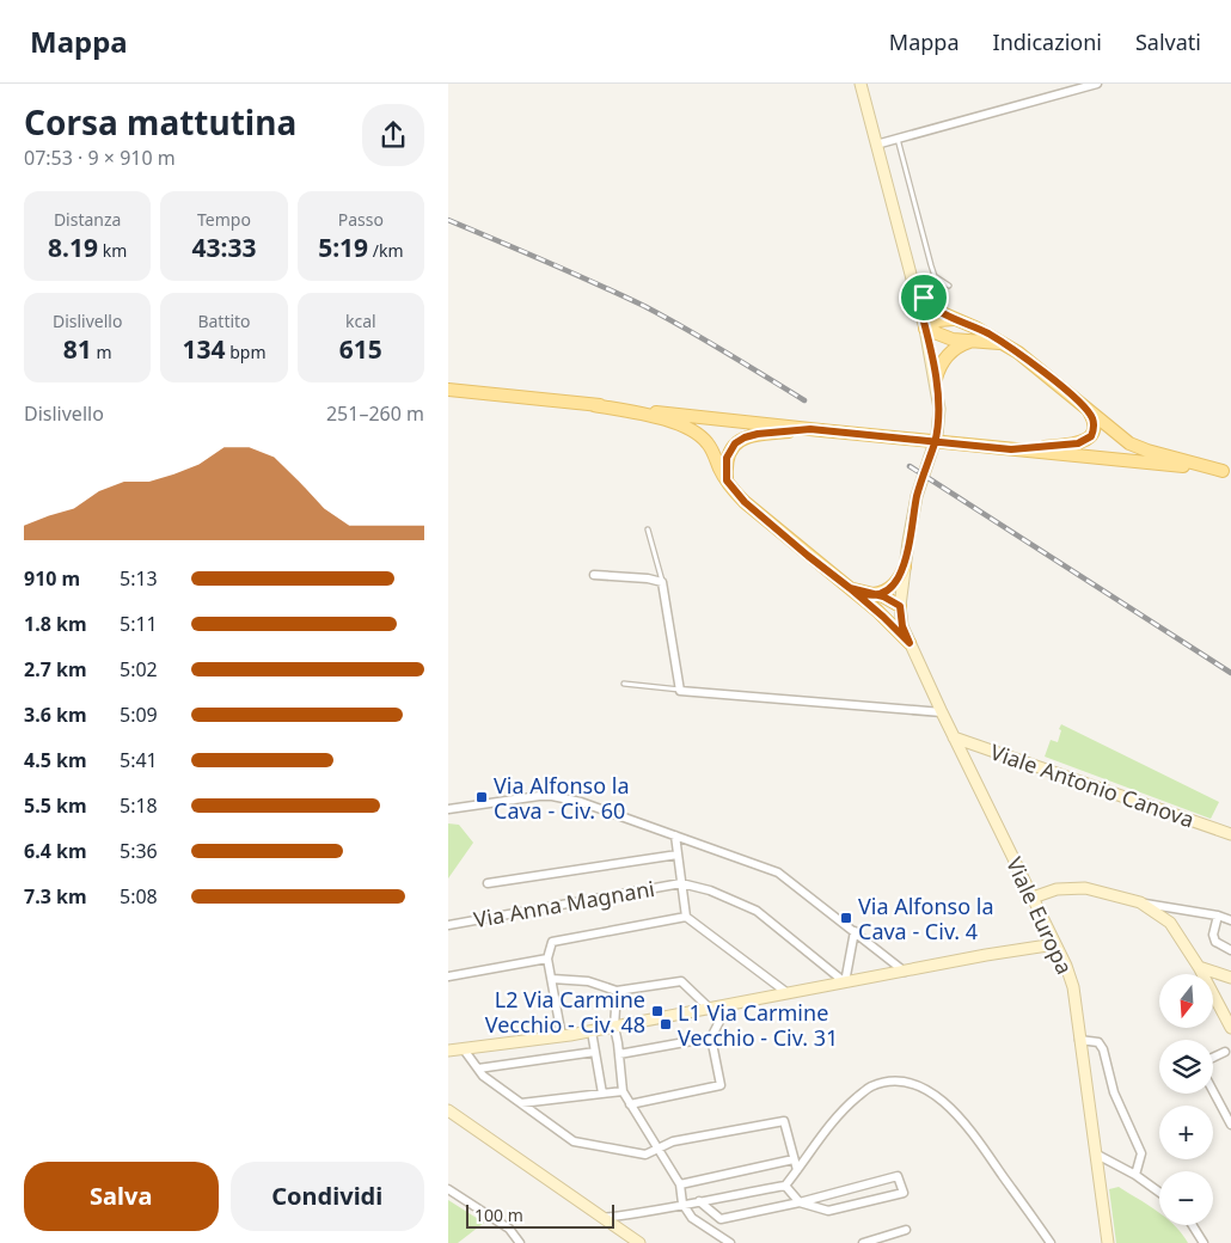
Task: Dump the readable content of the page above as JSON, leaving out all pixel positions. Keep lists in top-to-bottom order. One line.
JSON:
{"streets":{"street":["Viale Antonio Canova","Via Anna Magnani","Viale Europa"]},"crossings":[["Viale Antonio Canova","Viale Europa"]],"places":{"transit":["Via Alfonso la Cava - Civ. 60","Via Alfonso la Cava - Civ. 4","L2 Via Carmine Vecchio - Civ. 48","L1 Via Carmine Vecchio - Civ. 31"]},"scale_bar":"100 m","north":"bottom","page":{"header":"Mappa","nav":["Mappa","Indicazioni","Salvati"],"heading":["Corsa mattutina","07:53 · 9 × 910 m"],"stats":[["Distanza","8.19 km"],["Tempo","43:33"],["Passo","5:19 /km"],["Dislivello","81 m"],["Battito","134 bpm"],["kcal","615"]],"chart":["Dislivello","251–260 m"],"list":[{"name":"910 m","note":"5:13"},{"name":"1.8 km","note":"5:11"},{"name":"2.7 km","note":"5:02"},{"name":"3.6 km","note":"5:09"},{"name":"4.5 km","note":"5:41"},{"name":"5.5 km","note":"5:18"},{"name":"6.4 km","note":"5:36"},{"name":"7.3 km","note":"5:08"}],"map_buttons":["+","−"],"buttons":["Salva","Condividi"],"scale":"100 m"}}
